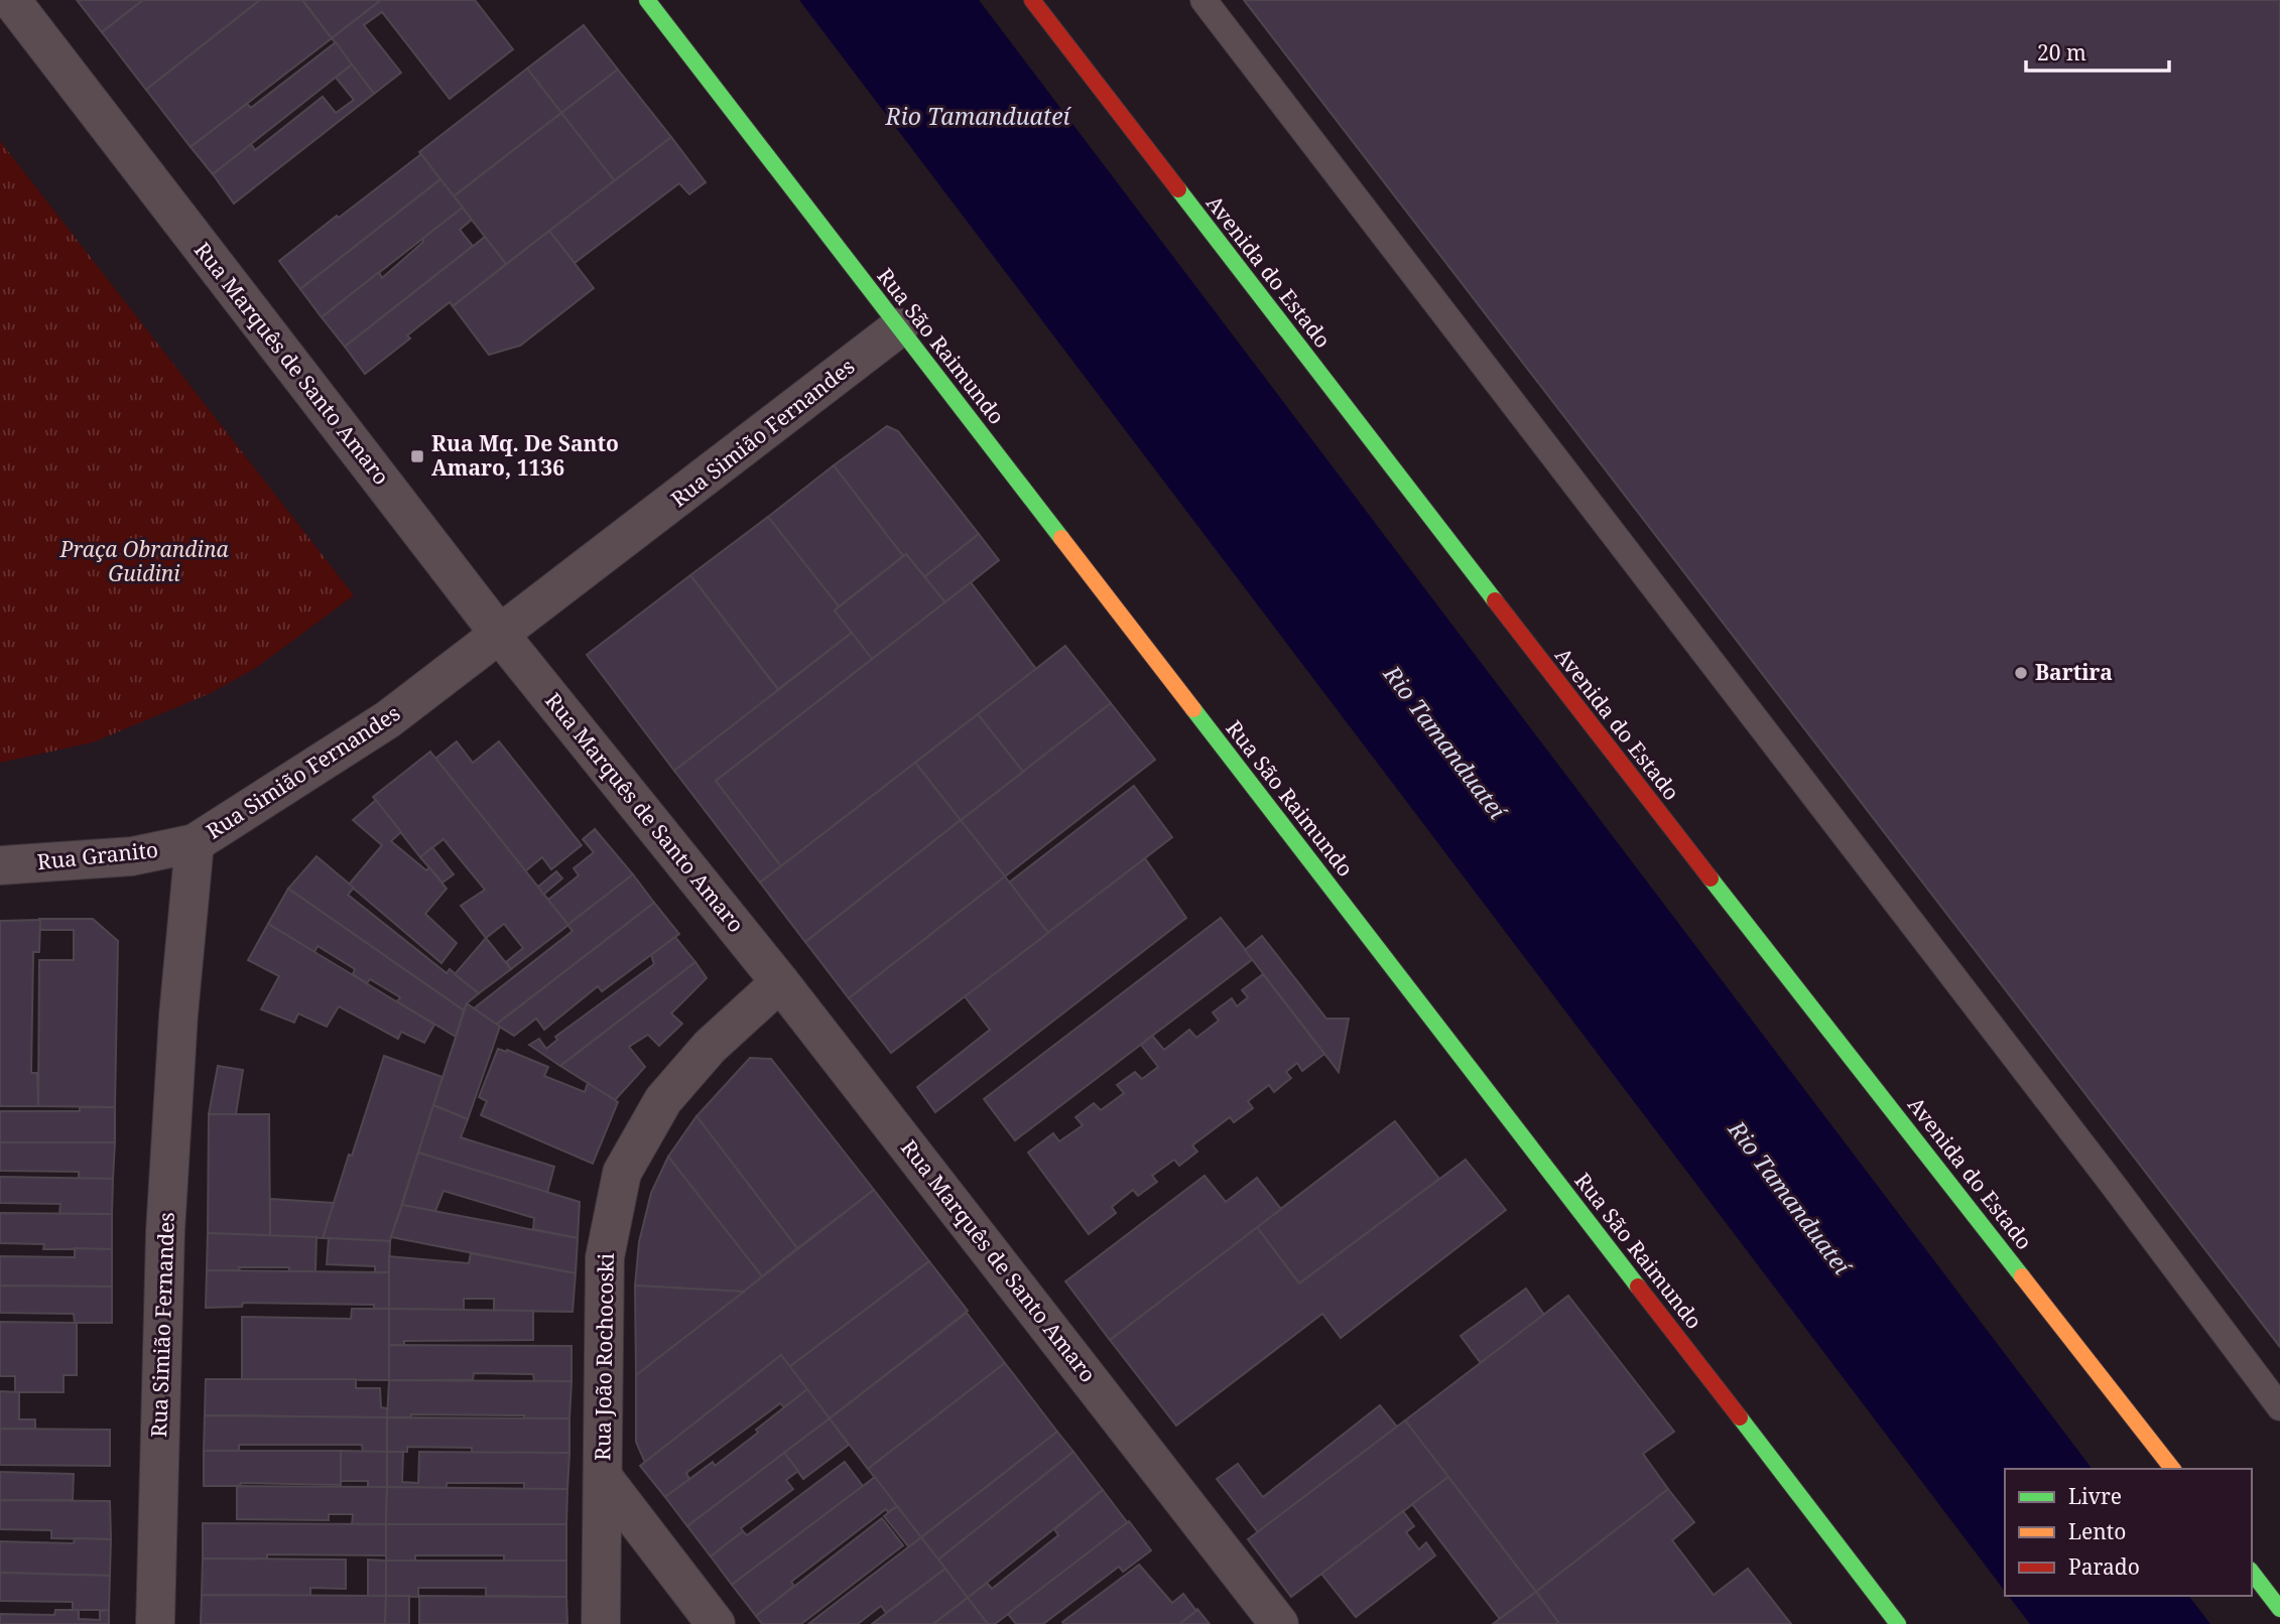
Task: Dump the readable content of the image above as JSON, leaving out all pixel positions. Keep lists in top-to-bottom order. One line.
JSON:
{"streets":{"highway":["Avenida do Estado","Rua São Raimundo"],"street":["Rua Marquês de Santo Amaro","Rua Simião Fernandes","Rua Granito","Rua João Rochocoski"]},"crossings":[["Rua São Raimundo","Rua Simião Fernandes"],["Rua Marquês de Santo Amaro","Rua Simião Fernandes"],["Rua Marquês de Santo Amaro","Rua João Rochocoski"],["Rua Simião Fernandes","Rua Granito"]],"water":["Rio Tamanduateí"],"parks":["Praça Obrandina Guidini"],"places":{"transit":["Rua Mq. De Santo Amaro, 1136"],"other":["Bartira"]},"legend":["Livre","Lento","Parado"],"scale_bar":"20 m"}
